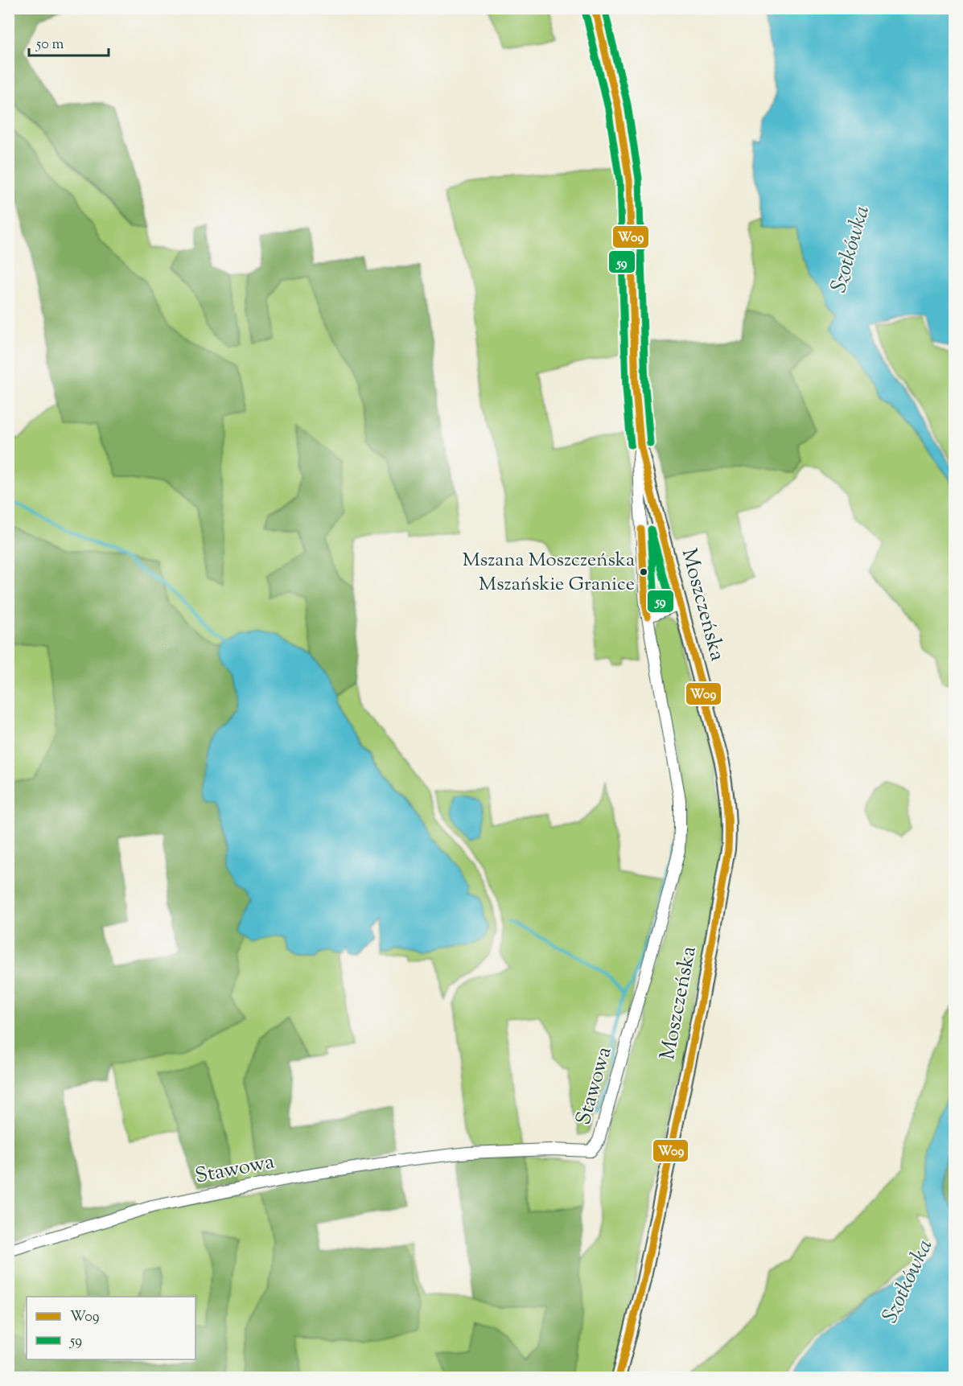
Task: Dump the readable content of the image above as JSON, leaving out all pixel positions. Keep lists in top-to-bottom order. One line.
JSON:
{"streets":{"street":["Moszczeńska","Stawowa"]},"crossings":[["Moszczeńska","Stawowa"]],"water":["Szotkówka"],"places":["Mszana Moszczeńska Mszańskie Granice"],"lines":["transit line W09","transit line 59"],"legend":["W09","59"],"scale_bar":"50 m"}
